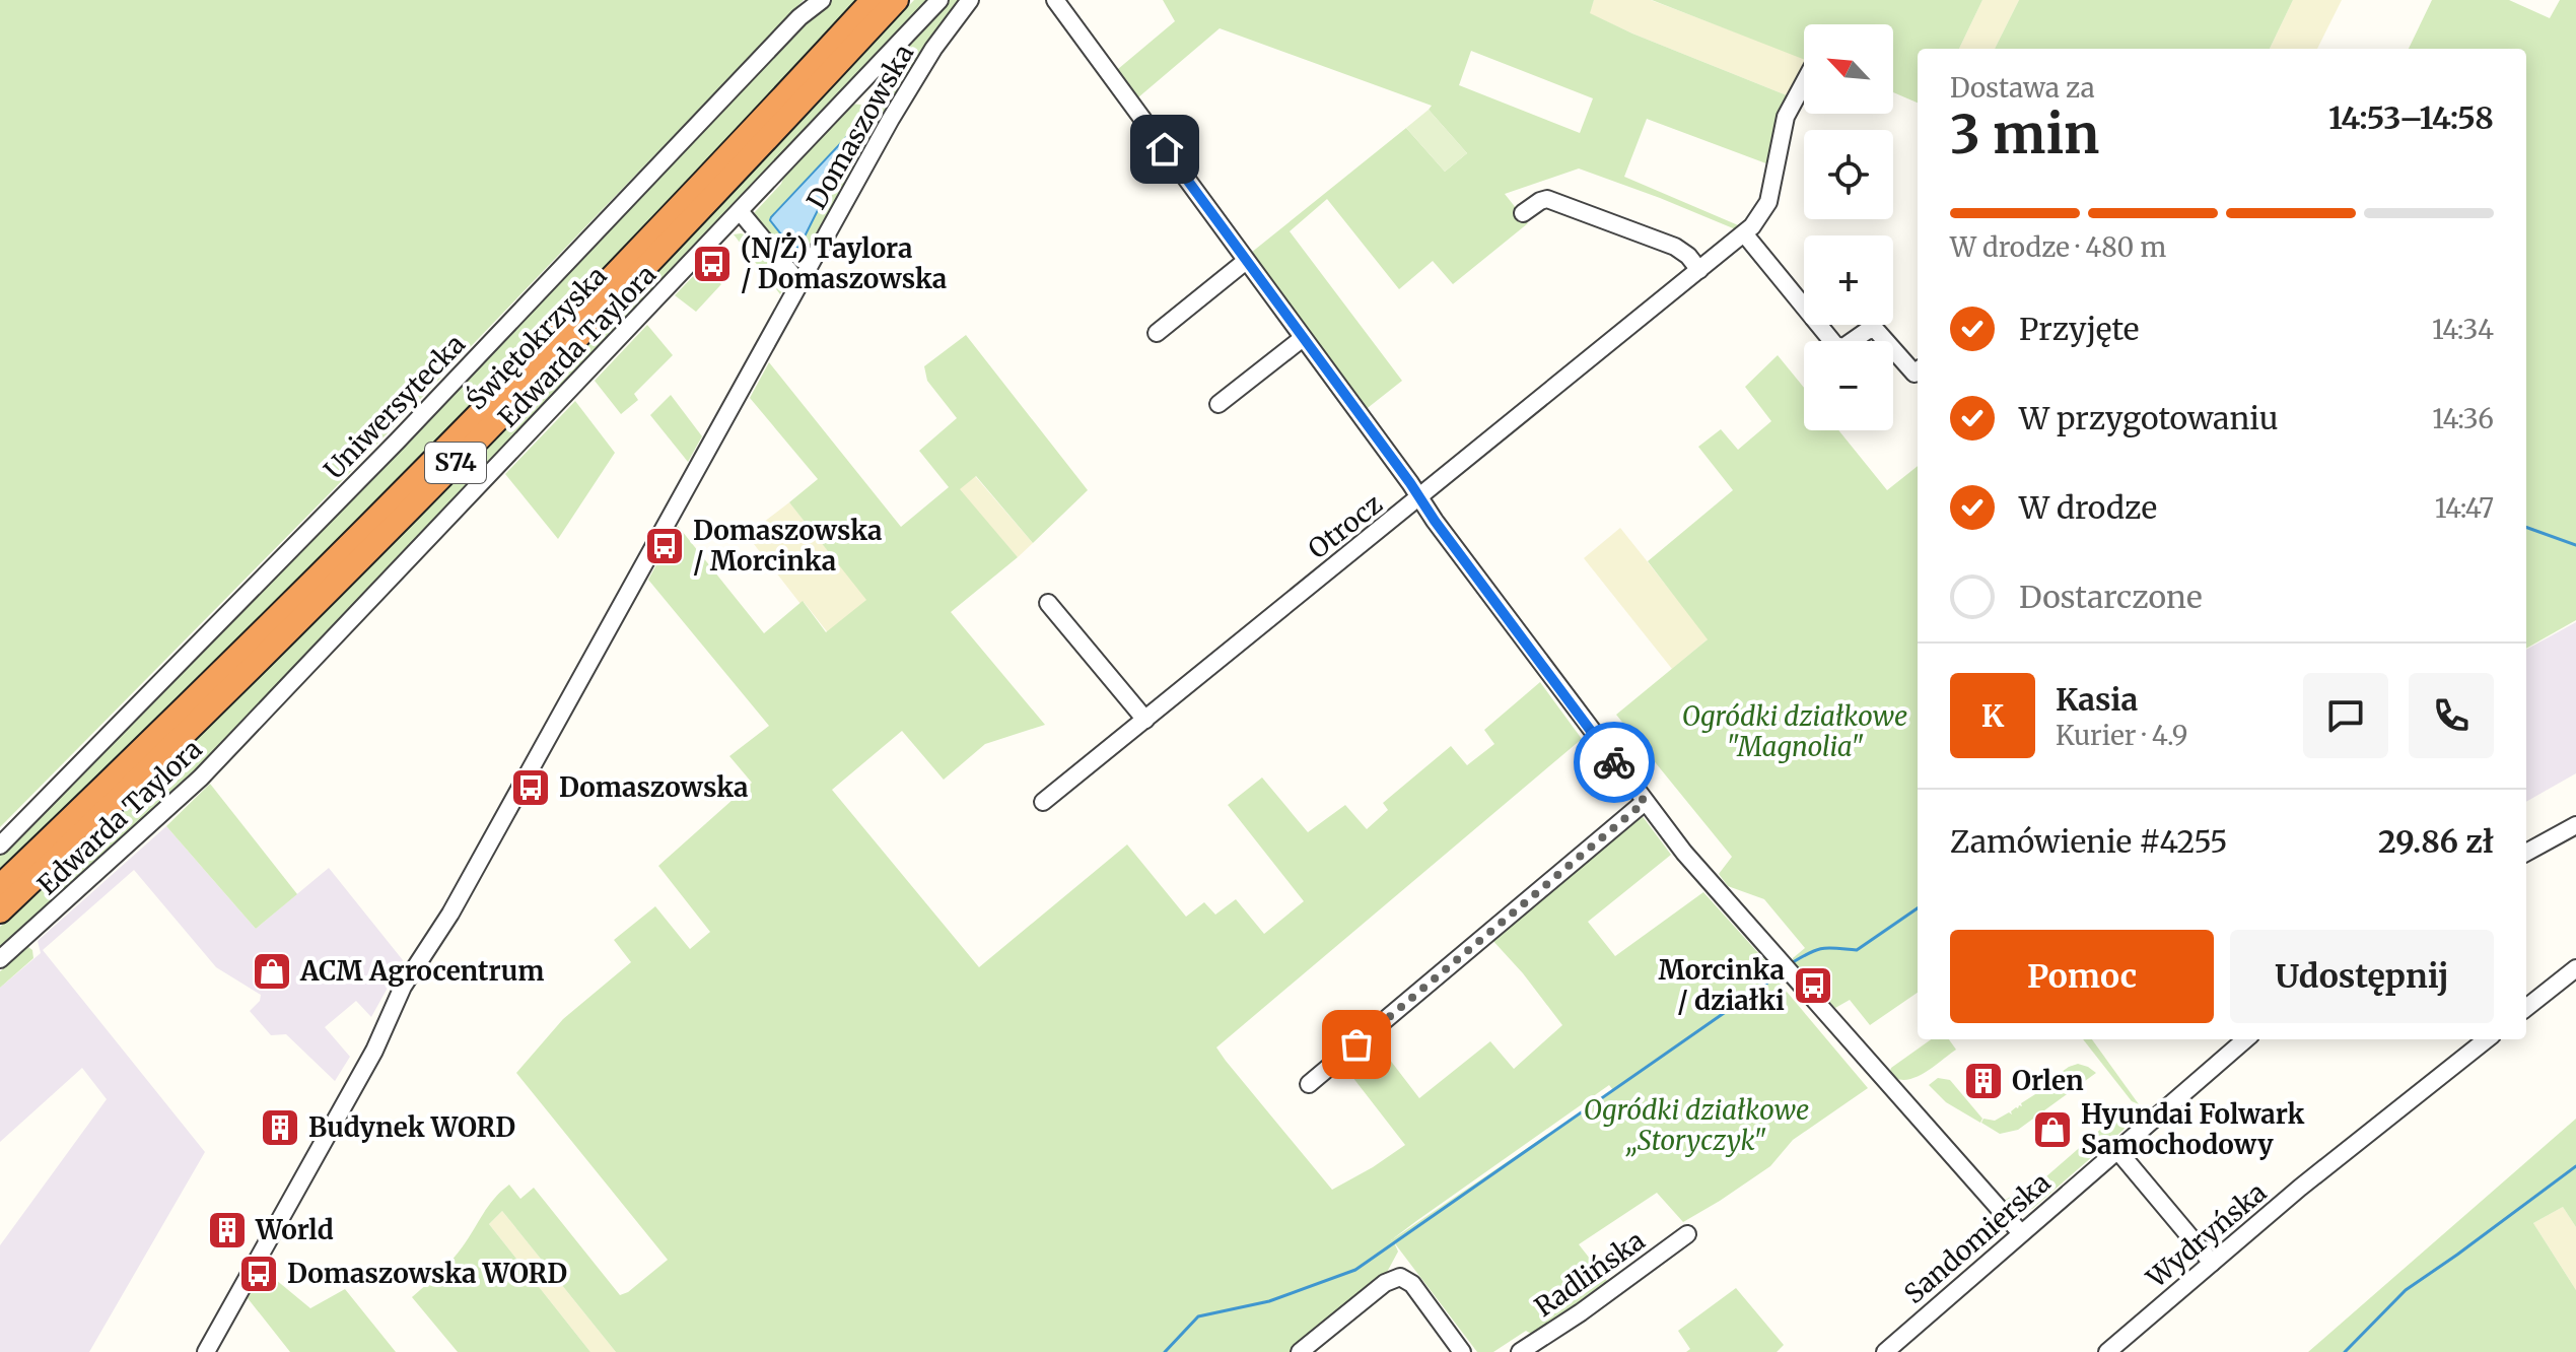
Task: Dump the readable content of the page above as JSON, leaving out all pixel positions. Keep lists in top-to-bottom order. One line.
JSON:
{"streets":{"highway":["Świętokrzyska","S74"],"street":["Domaszowska","Edwarda Taylora","Uniwersytecka","Otrocz","Wydryńska","Sandomierska","Radlińska"]},"parks":["Ogródki działkowe \"Magnolia\"","Ogródki działkowe ,,Storyczyk\""],"places":{"bus stop":["(N/Ż) Taylora / Domaszowska","Domaszowska / Morcinka","Domaszowska","Morcinka / działki","Domaszowska WORD"],"shop":["ACM Agrocentrum","Hyundai Folwark Samochodowy"],"building":["Orlen","Budynek WORD","World"]},"north":"top left","page":{"map_buttons":["+","−"],"heading":["3 min","Dostawa za","14:53–14:58"],"panel":["Kasia","Kurier · 4.9","Zamówienie #4255","29.86 zł"],"bar":"W drodze · 480 m","list":[["Przyjęte","14:34"],["W przygotowaniu","14:36"],["W drodze","14:47"],"Dostarczone"],"round":"K","buttons":["Pomoc","Udostępnij"]}}
